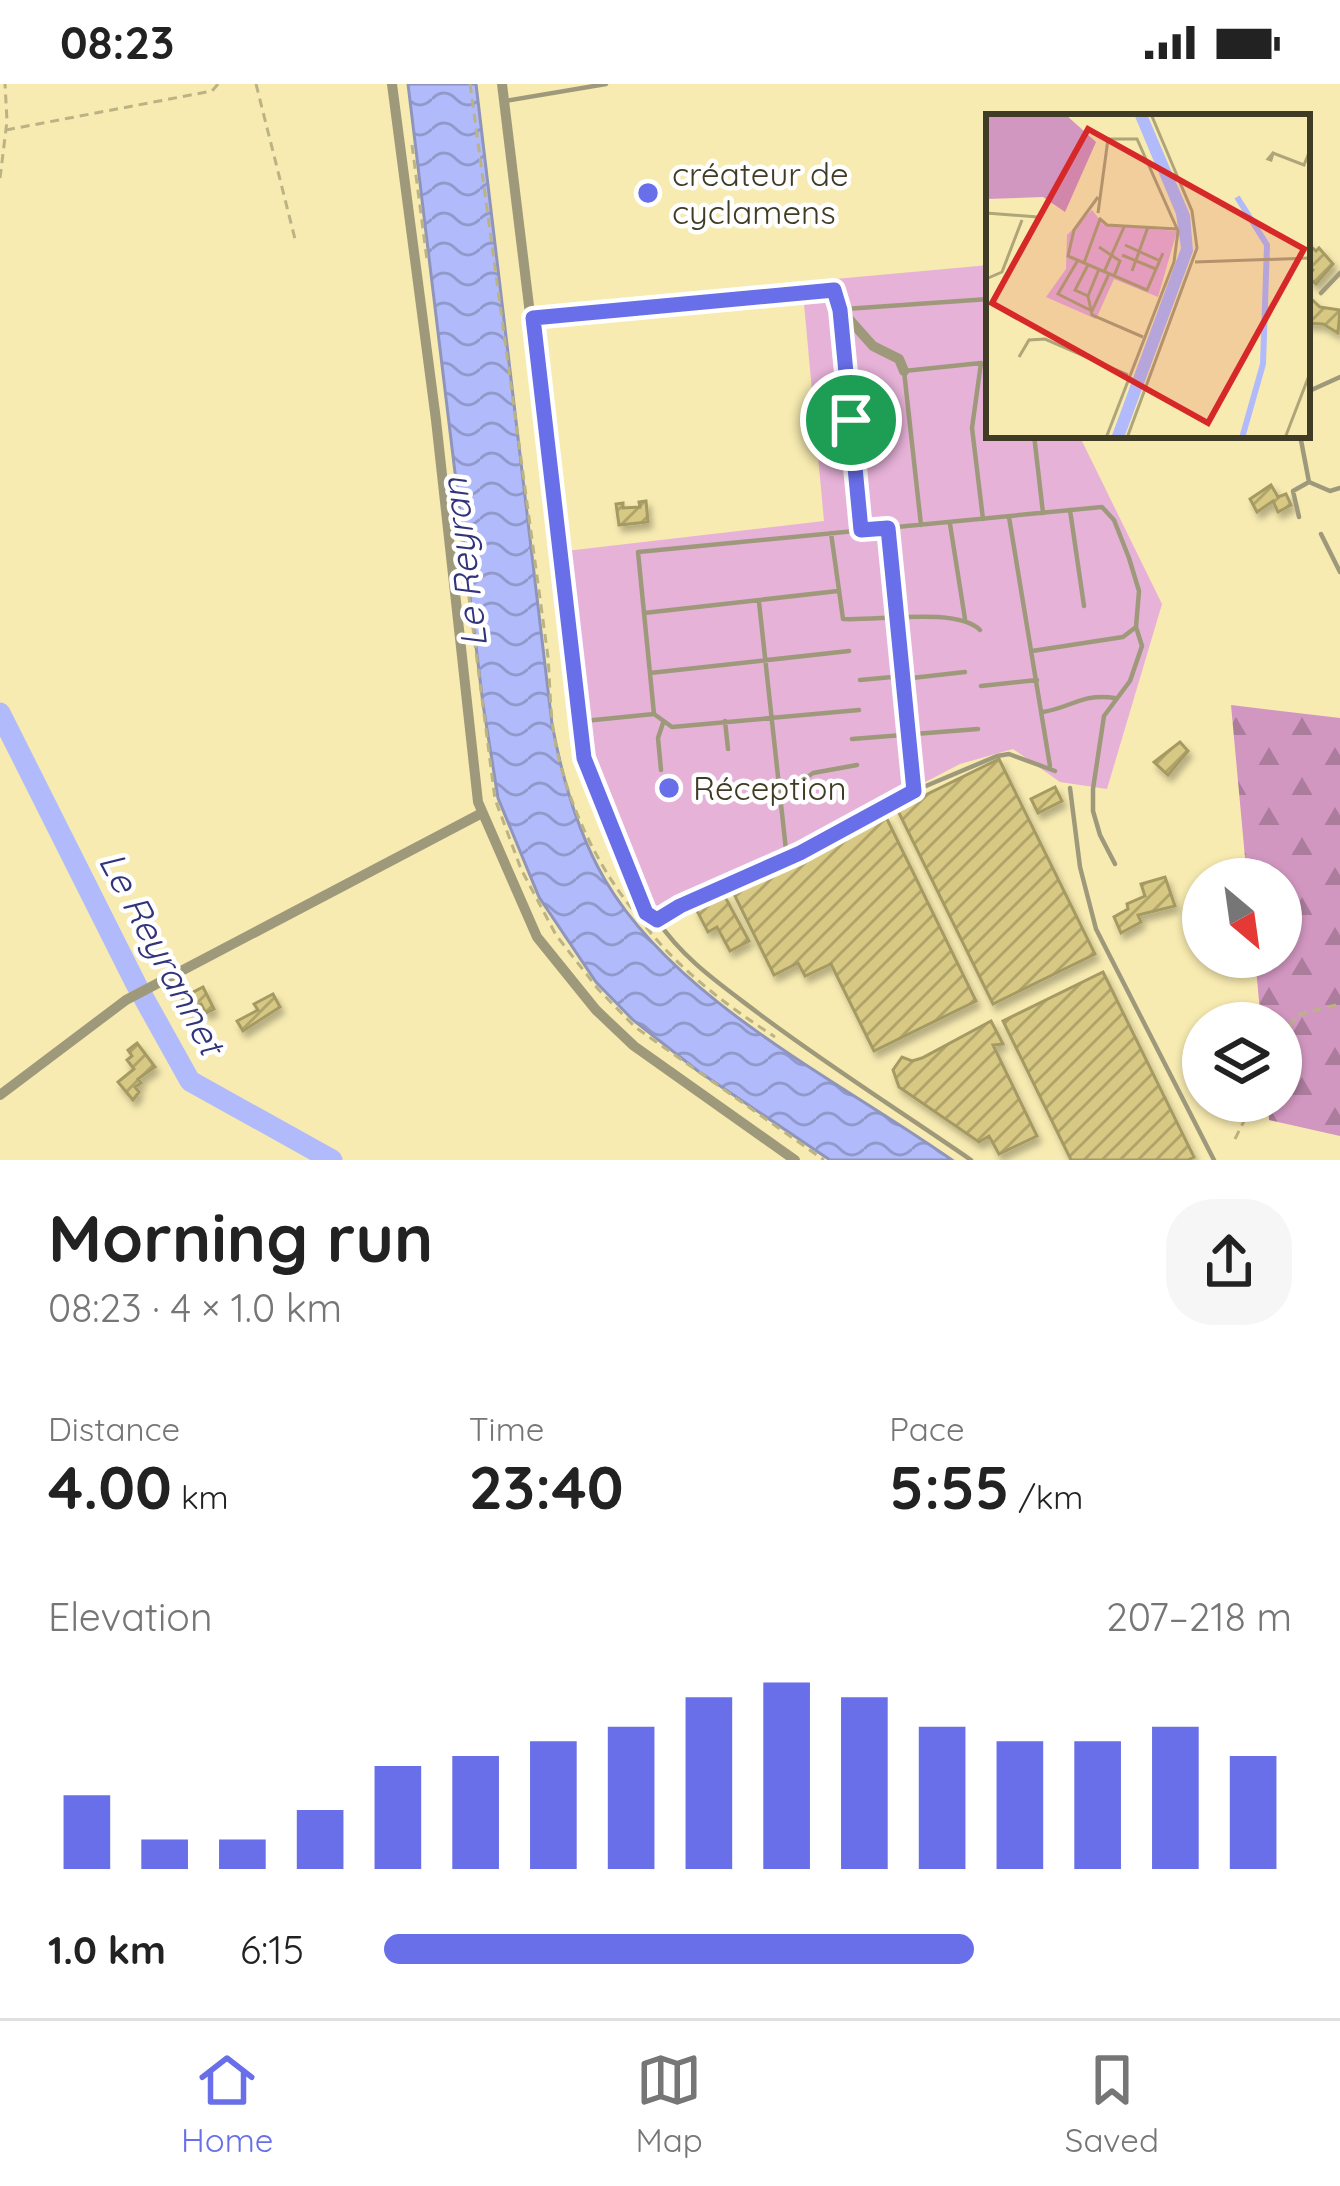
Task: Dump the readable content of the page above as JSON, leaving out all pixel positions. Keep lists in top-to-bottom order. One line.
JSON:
{"water":["Le Reyran","Le Reyrannet"],"places":["créateur de cyclamens","Réception"],"north":"bottom right","page":{"status":"08:23","heading":["Morning run","08:23 · 4 × 1.0 km"],"stats":[["Distance","4.00 km"],["Time","23:40"],["Pace","5:55 /km"]],"chart":["Elevation","207–218 m"],"list":[{"name":"1.0 km","note":"6:15"}],"tabs":["Home","Map","Saved"]}}
